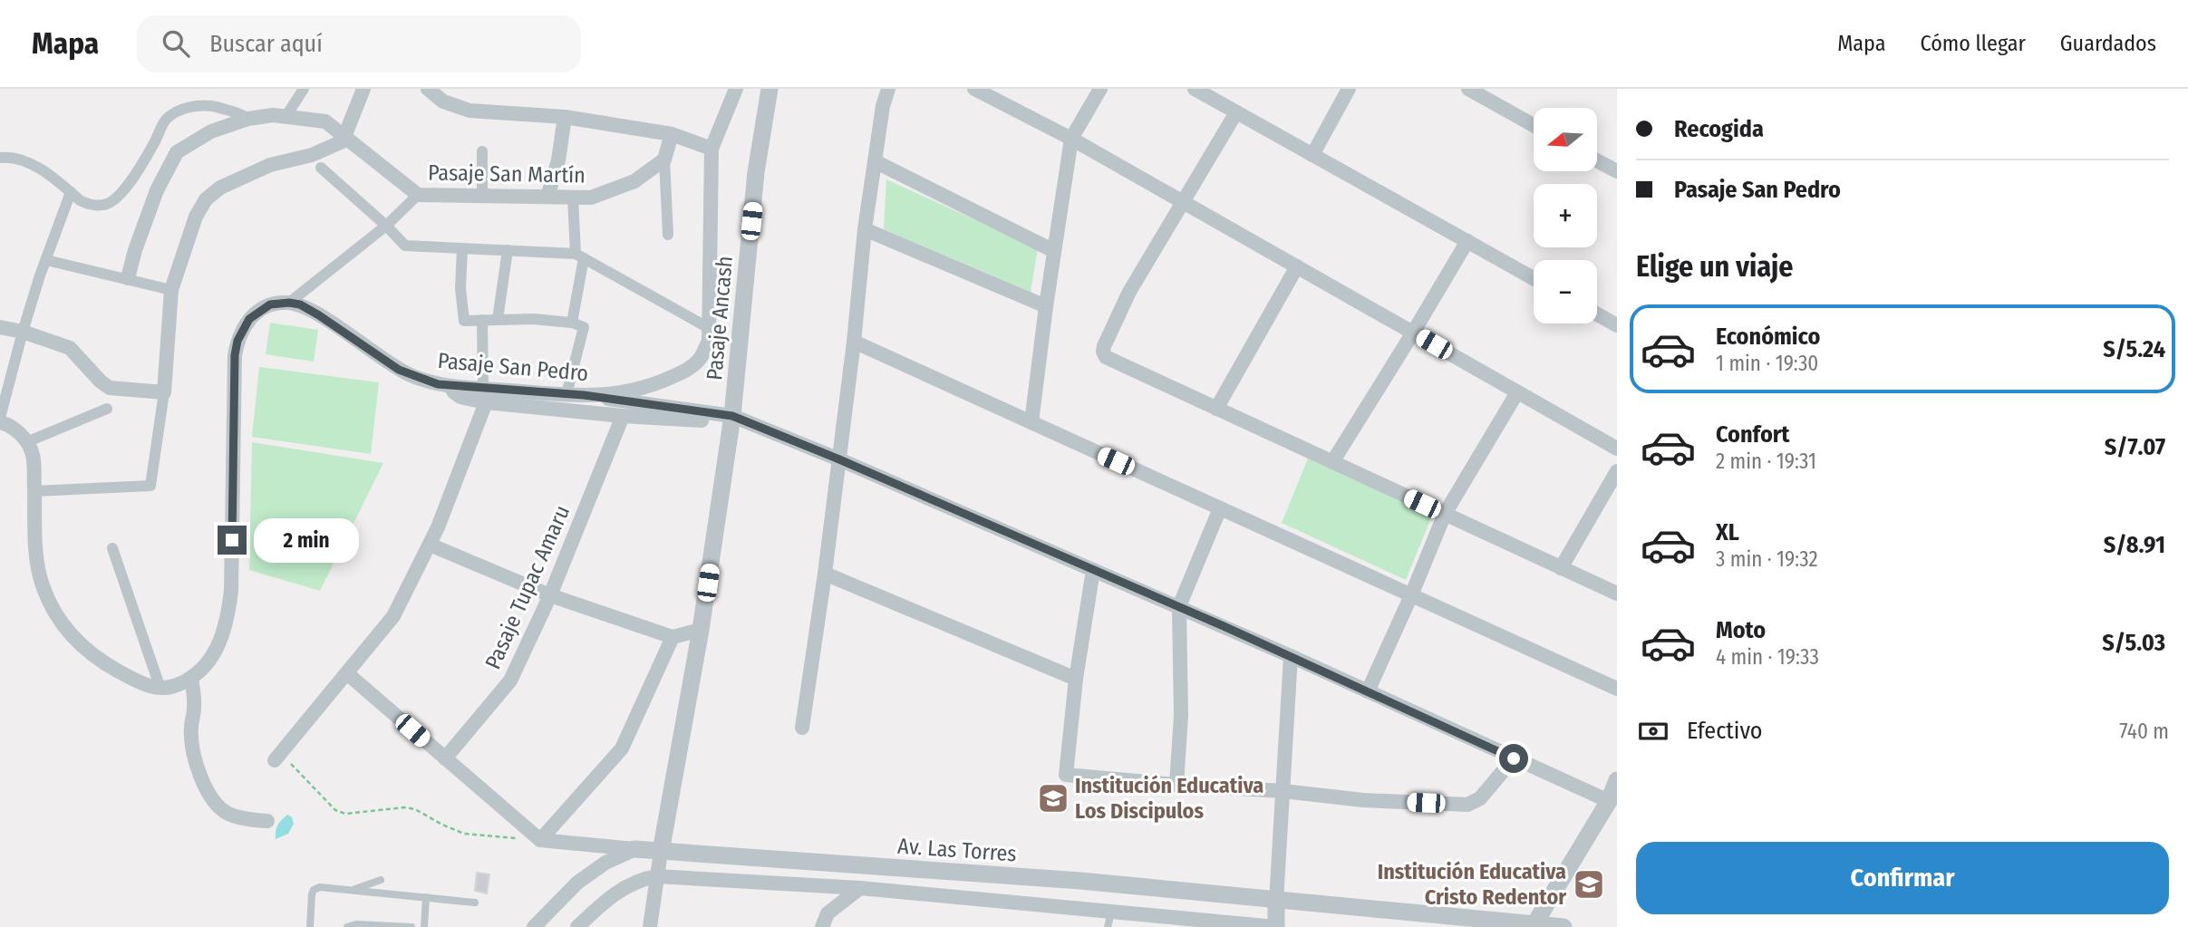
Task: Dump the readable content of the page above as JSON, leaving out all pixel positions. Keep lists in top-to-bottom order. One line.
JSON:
{"streets":{"street":["Pasaje San Martín","Pasaje Ancash","Pasaje San Pedro","Pasaje Tupac Amaru","Av. Las Torres"]},"crossings":[["Pasaje Ancash","Av. Las Torres"]],"places":{"school or university":["Institución Educativa Los Discipulos","Institución Educativa Cristo Redentor"]},"north":"left","page":{"header":"Mapa","search":"Buscar aquí","nav":["Mapa","Cómo llegar","Guardados"],"banner":["Recogida","Pasaje San Pedro"],"map_buttons":["+","−"],"heading":"Elige un viaje","list":[{"name":"Económico","note":"1 min · 19:30","value":"S/5.24"},{"name":"Confort","note":"2 min · 19:31","value":"S/7.07"},{"name":"XL","note":"3 min · 19:32","value":"S/8.91"},{"name":"Moto","note":"4 min · 19:33","value":"S/5.03"}],"bubble":"2 min","pay":["Efectivo","740 m"],"buttons":"Confirmar"}}
